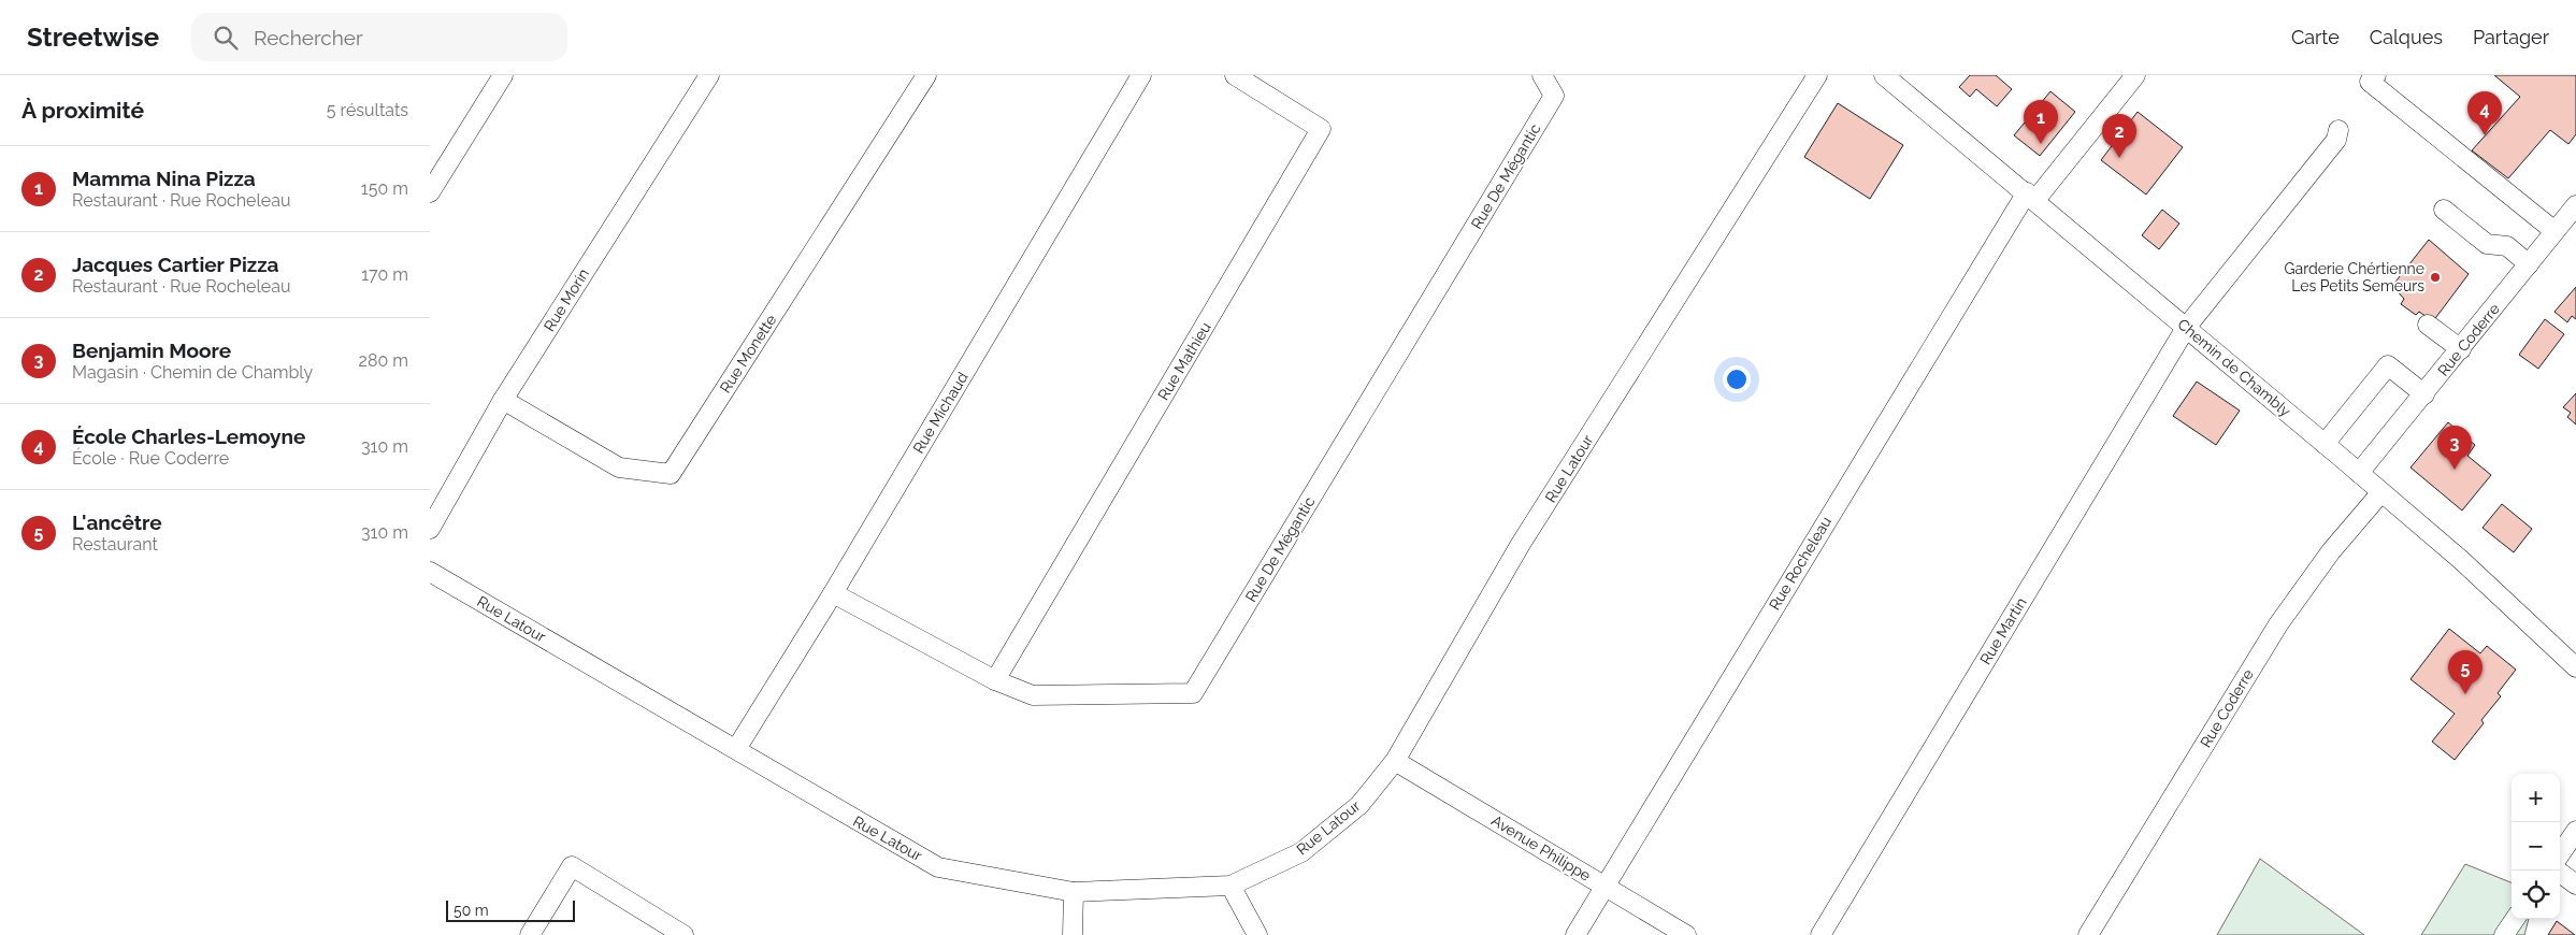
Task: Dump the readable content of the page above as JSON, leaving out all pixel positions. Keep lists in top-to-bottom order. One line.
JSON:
{"streets":{"street":["Rue De Mégantic","Rue Morin","Rue Coderre","Rue Monette","Rue Mathieu","Chemin de Chambly","Rue Michaud","Rue Latour","Rue Rocheleau","Rue Martin","Avenue Philippe"]},"crossings":[["Rue De Mégantic","Rue Mathieu"],["Rue De Mégantic","Rue Michaud"],["Rue Morin","Rue Monette"],["Rue Coderre","Chemin de Chambly"],["Chemin de Chambly","Rue Rocheleau"],["Chemin de Chambly","Rue Martin"],["Rue Michaud","Rue Latour"],["Rue Latour","Avenue Philippe"],["Rue Rocheleau","Avenue Philippe"]],"places":["Garderie Chértienne Les Petits Semeurs"],"scale_bar":"50 m","page":{"header":"Streetwise","search":"Rechercher","nav":["Carte","Calques","Partager"],"heading":["À proximité","5 résultats"],"pins":["4","1","2","3","5"],"list":[{"mark":"1","name":"Mamma Nina Pizza","note":"Restaurant · Rue Rocheleau","value":"150 m"},{"mark":"2","name":"Jacques Cartier Pizza","note":"Restaurant · Rue Rocheleau","value":"170 m"},{"mark":"3","name":"Benjamin Moore","note":"Magasin · Chemin de Chambly","value":"280 m"},{"mark":"4","name":"École Charles-Lemoyne","note":"École · Rue Coderre","value":"310 m"},{"mark":"5","name":"L'ancêtre","note":"Restaurant","value":"310 m"}],"map_buttons":["+","−"],"scale":"50 m"}}
